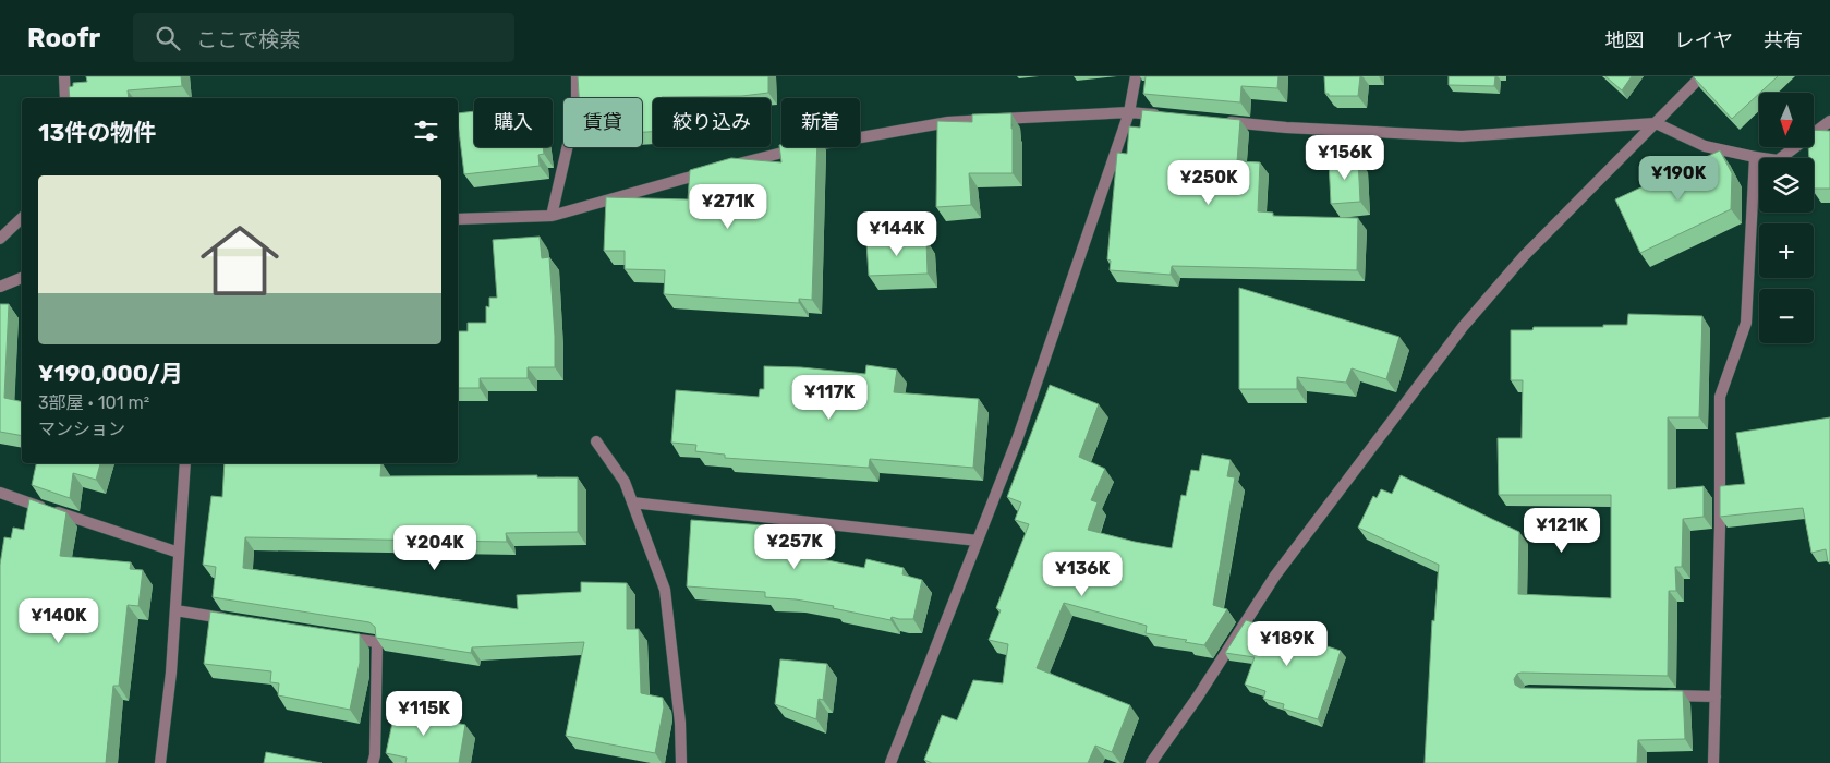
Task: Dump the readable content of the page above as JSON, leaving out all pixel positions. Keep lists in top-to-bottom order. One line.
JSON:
{"north":"bottom","page":{"header":"Roofr","search":"ここで検索","nav":["地図","レイヤ","共有"],"map_buttons":["+","−"],"chip":["購入","賃貸","絞り込み","新着"],"heading":"13件の物件","price":["¥156K","¥190K","¥250K","¥271K","¥144K","¥117K","¥121K","¥257K","¥204K","¥136K","¥140K","¥189K","¥115K"],"list":[{"name":"¥190,000/月","note":"3部屋 · 101 m² · マンション"}]}}
